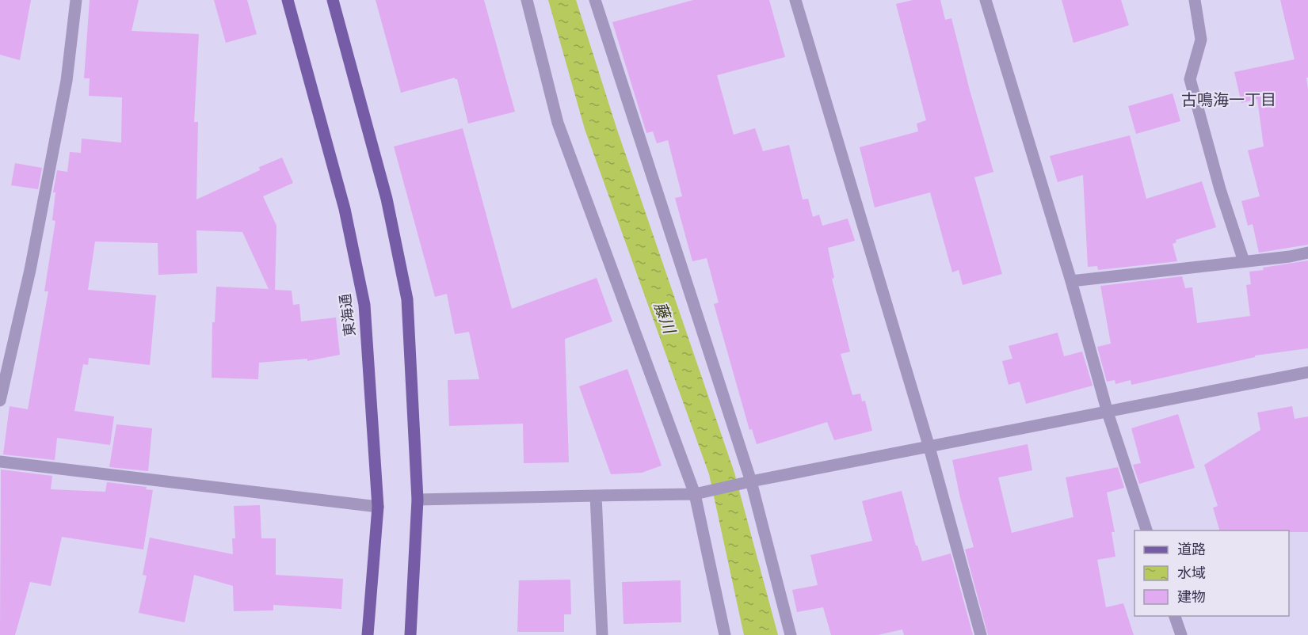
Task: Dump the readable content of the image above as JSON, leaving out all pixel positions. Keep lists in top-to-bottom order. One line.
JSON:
{"streets":{"main road":["東海通"]},"districts":["古鳴海一丁目"],"water":["藤川"],"legend":["道路","水域","建物"]}
